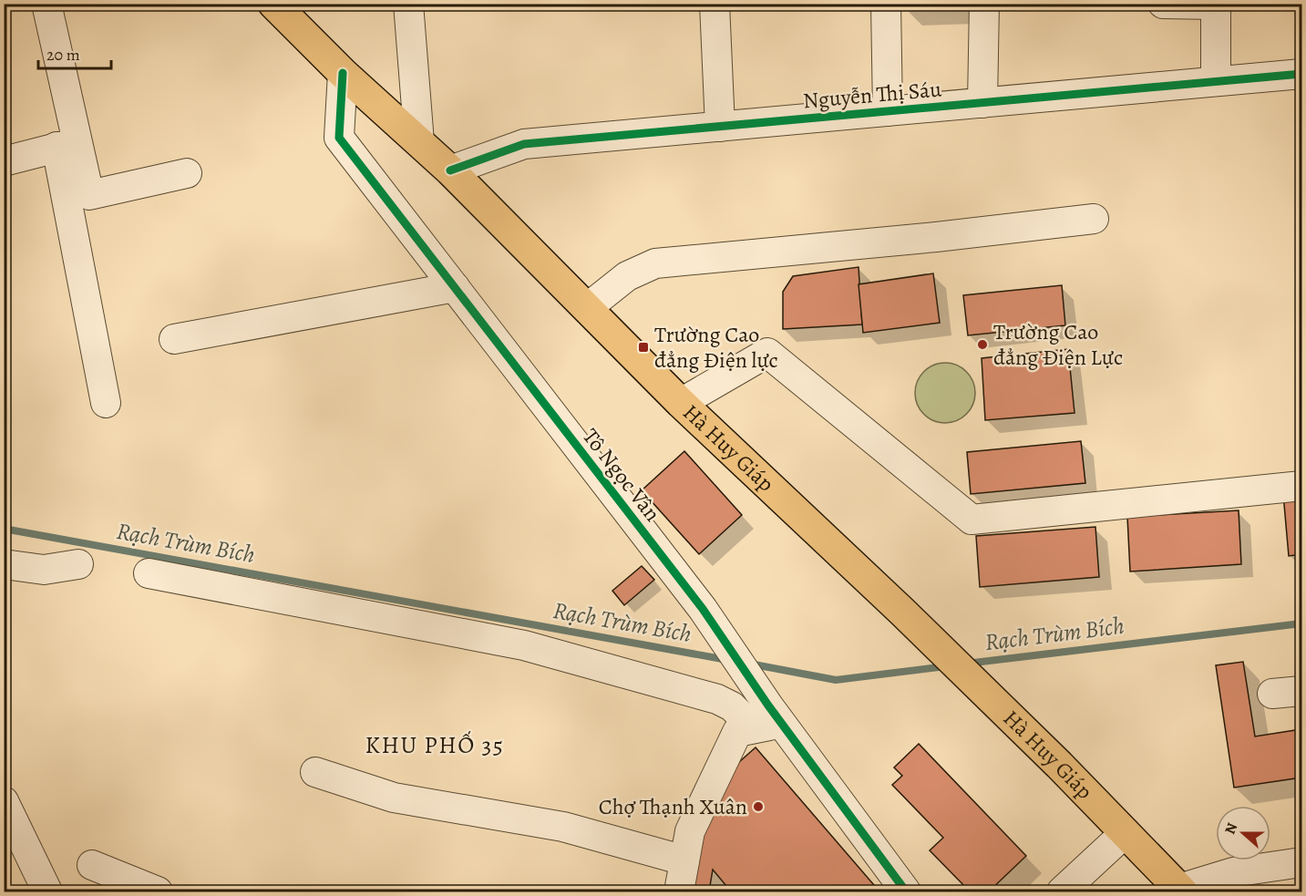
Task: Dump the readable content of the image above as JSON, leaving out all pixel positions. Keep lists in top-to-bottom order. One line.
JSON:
{"streets":{"main road":["Hà Huy Giáp"],"street":["Nguyễn Thị Sáu","Tô Ngọc Vân"]},"crossings":[["Nguyễn Thị Sáu","Hà Huy Giáp"],["Hà Huy Giáp","Tô Ngọc Vân"]],"districts":["KHU PHỐ 35"],"water":["Rạch Trùm Bích"],"places":{"other":["Trường Cao đẳng Điện Lực","Chợ Thạnh Xuân"],"transit":["Trường Cao đẳng Điện lực"]},"scale_bar":"20 m","north":"left"}
